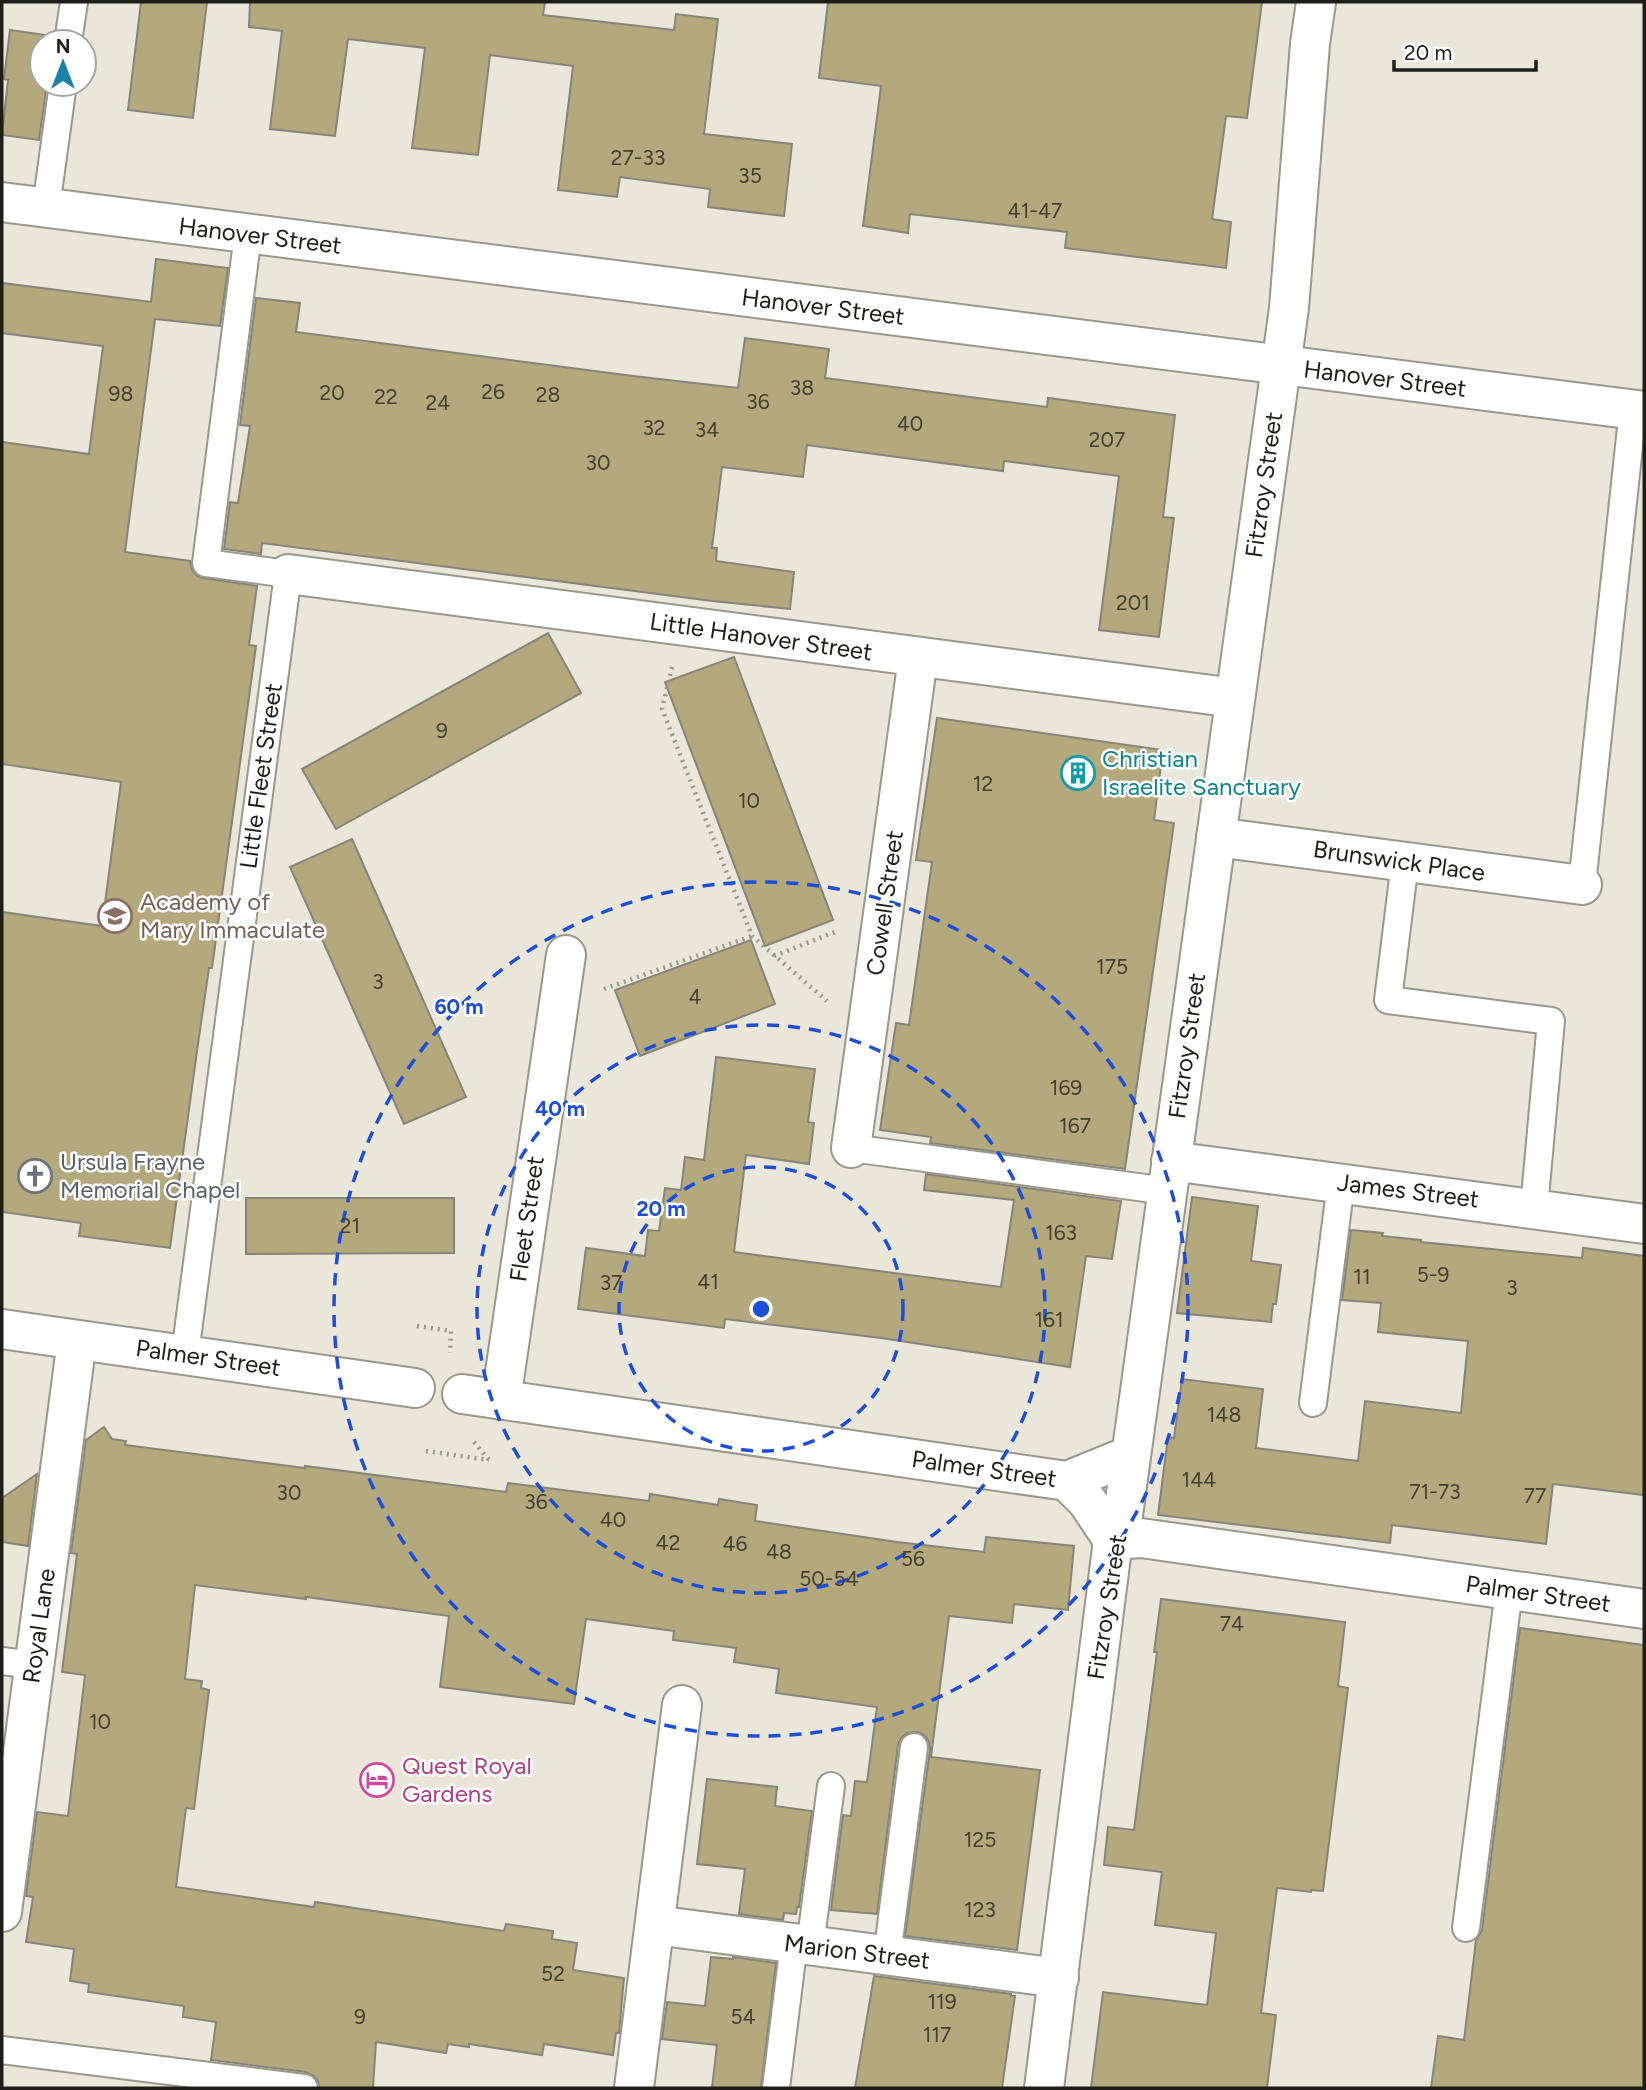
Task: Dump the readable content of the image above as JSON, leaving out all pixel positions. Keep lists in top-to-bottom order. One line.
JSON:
{"streets":{"street":["Hanover Street","Fitzroy Street","Little Hanover Street","Brunswick Place","Cowell Street","James Street","Fleet Street","Palmer Street","Royal Lane","Marion Street"],"lane":["Little Fleet Street"]},"crossings":[["Hanover Street","Fitzroy Street"],["Fitzroy Street","Little Hanover Street"],["Fitzroy Street","Brunswick Place"],["Fitzroy Street","James Street"],["Fitzroy Street","Palmer Street"],["Fitzroy Street","Marion Street"],["Little Hanover Street","Little Fleet Street"],["Little Hanover Street","Cowell Street"],["Little Fleet Street","Palmer Street"],["Fleet Street","Palmer Street"],["Palmer Street","Royal Lane"]],"places":{"building":["Christian Israelite Sanctuary"],"school or university":["Academy of Mary Immaculate"],"church":["Ursula Frayne Memorial Chapel"],"hotel":["Quest Royal Gardens"]},"house_numbers":["27-33","35","41-47","38","26","20","98","28","22","36","24","40","32","34","207","30","201","9","12","10","175","3","4","169","167","21","163","5-9","11","41","37","3","161","148","144","71-73","30","77","36","40","42","46","48","56","50-54","74","10","125","123","52","119","9","54","117"],"scale_bar":"20 m","north":"top","rings":["60 m","40 m","20 m"]}
